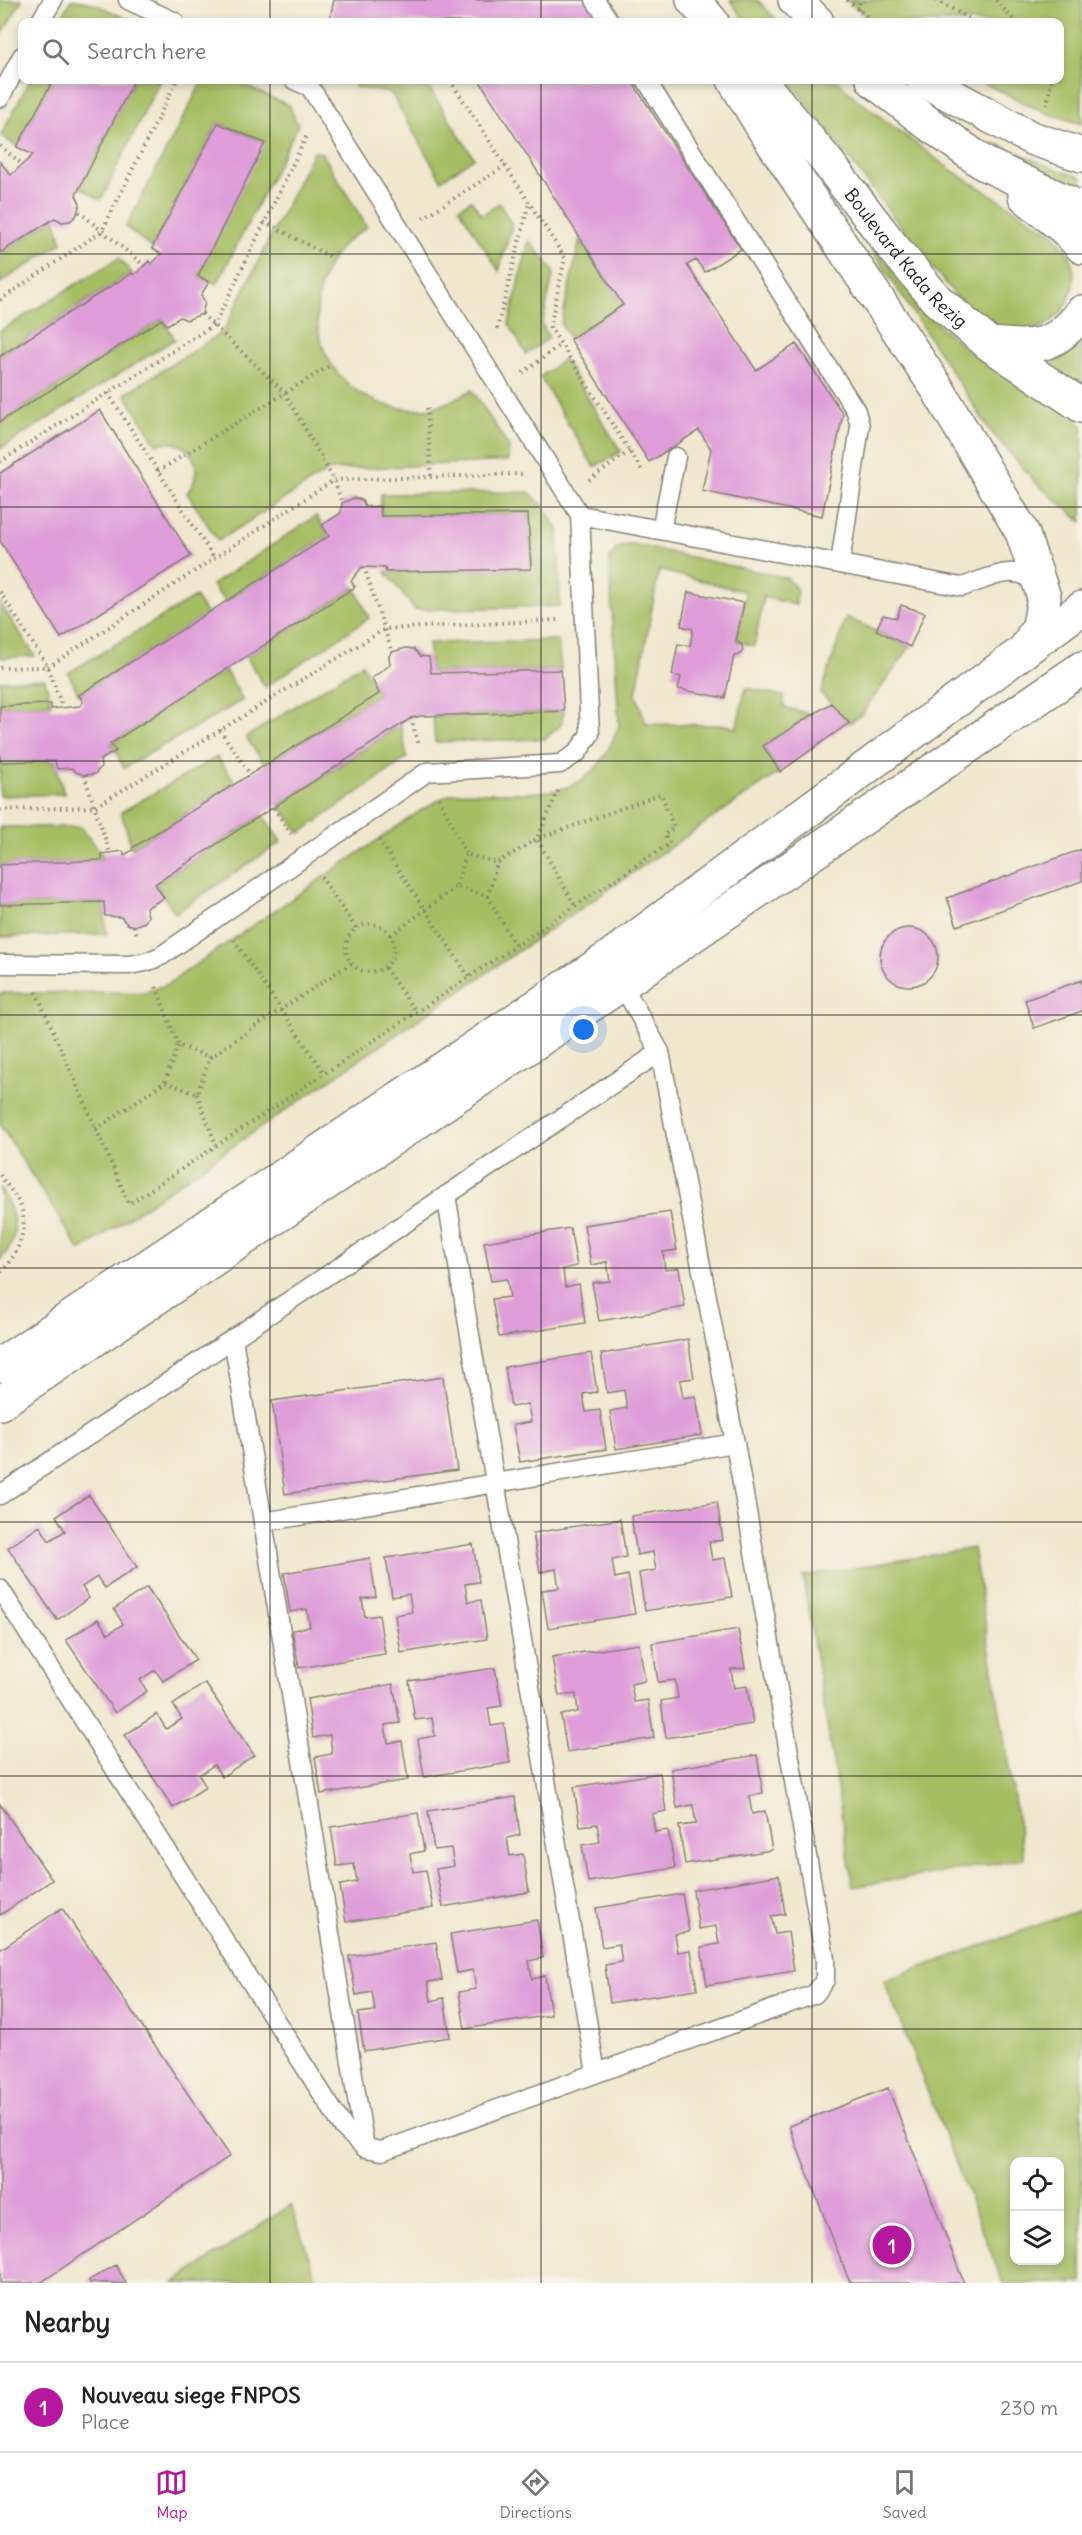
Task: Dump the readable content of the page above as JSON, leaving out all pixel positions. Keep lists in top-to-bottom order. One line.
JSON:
{"streets":{"main road":["Boulevard Kada Rezig"]},"page":{"search":"Search here","pins":"1","heading":"Nearby","list":[{"mark":"1","name":"Nouveau siege FNPOS","note":"Place","value":"230 m"}],"nav":["Map","Directions","Saved"]}}
